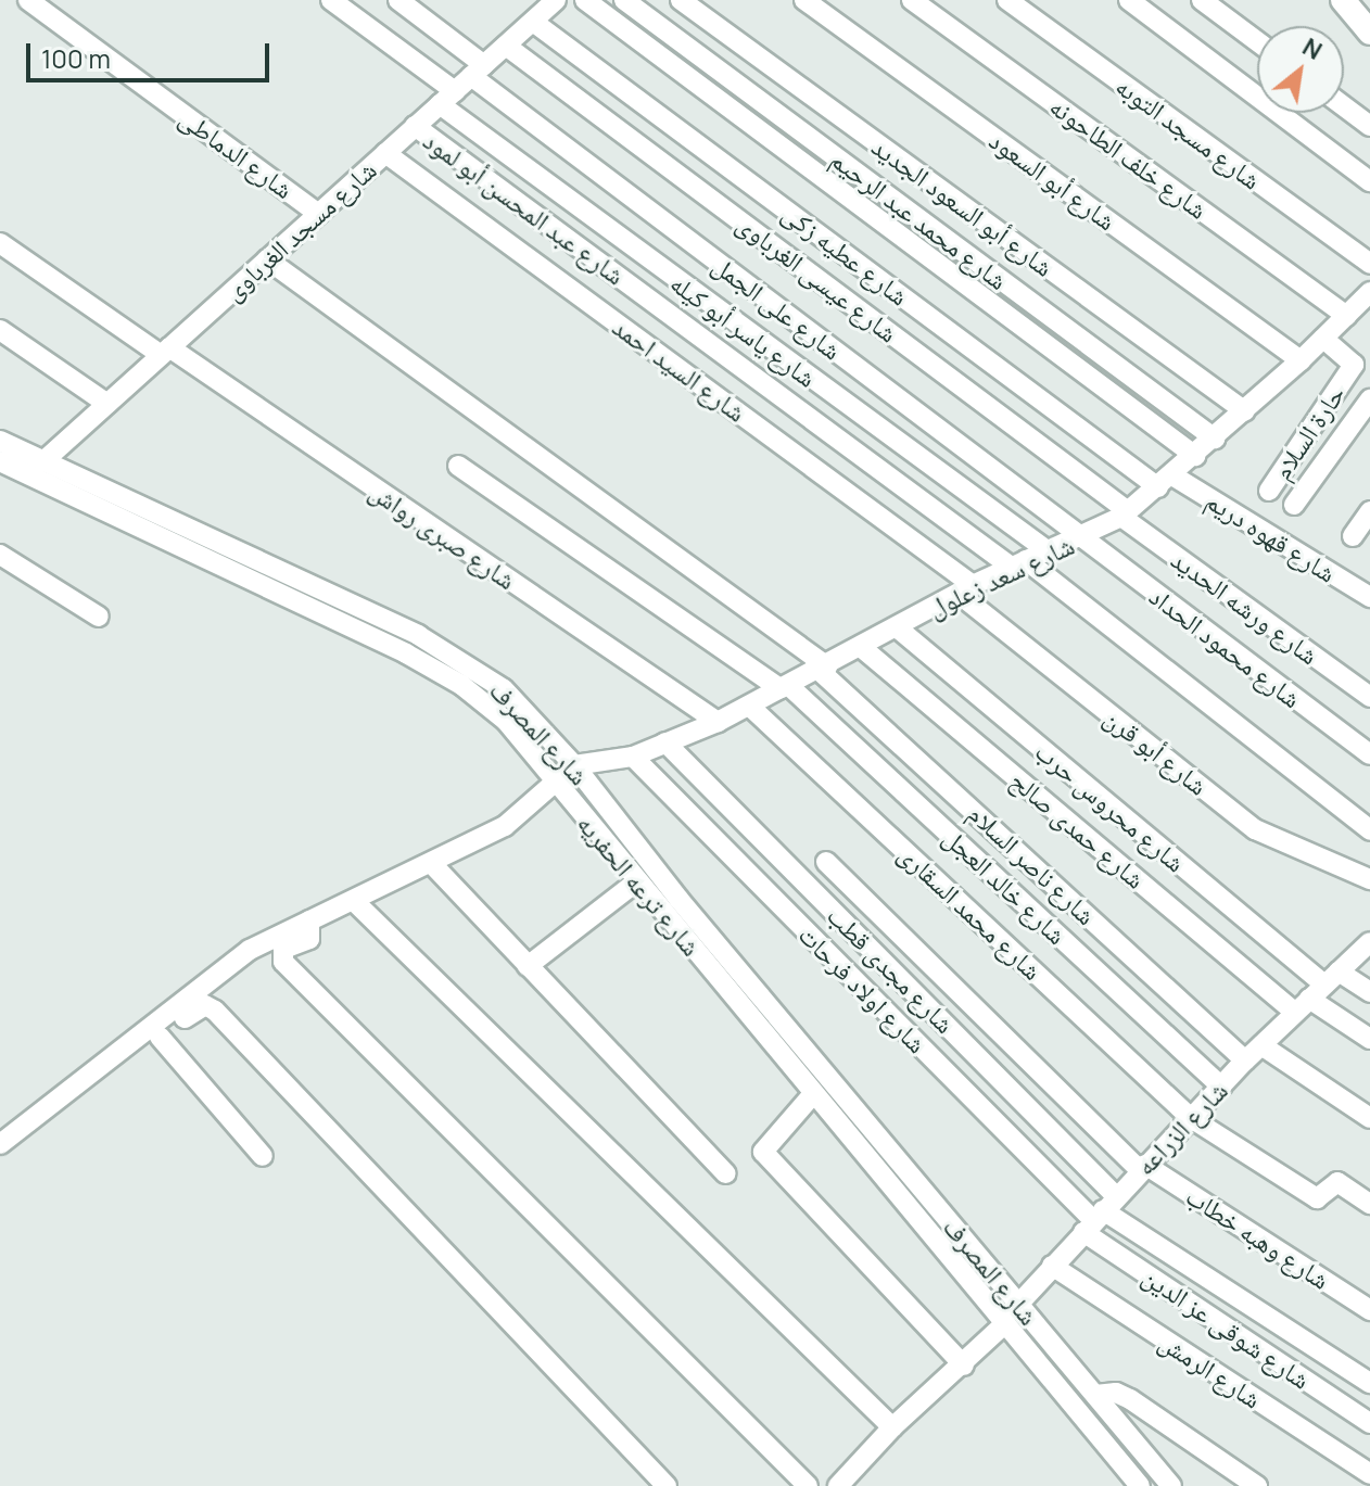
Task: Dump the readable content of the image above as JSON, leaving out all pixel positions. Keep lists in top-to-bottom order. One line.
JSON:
{"streets":{"street":["شارع مسجد التوبه","شارع الدماطى","شارع خلف الطاحونه","شارع أبو السعود","شارع أبو السعود الجديد","شارع عبد المحسن أبو لمود","شارع محمد عبد الرحيم","شارع مسجد الغرباوى","شارع عطيه زكى","شارع عيسى الغرباوى","شارع على الجمل","شارع ياسر أبو كيله","شارع السيد احمد","حارة السلام","شارع صبرى رواش","شارع قهوه دريم","شارع سعد زعلول","شارع ورشه الحديد","شارع محمود الحداد","شارع المصرف","شارع أبو قرن","شارع محروس حرب","شارع حمدى صالح","شارع ناصر السلام","شارع ترعه الحفريه","شارع خالد العجل","شارع محمد السقارى","شارع مجدى قطب","شارع اولاد فرحات","شارع الزراعه","شارع وهبه خطاب","شارع شوقى عز الدين","شارع الرمش"]},"crossings":[["شارع الدماطى","شارع مسجد الغرباوى"],["شارع خلف الطاحونه","شارع سعد زعلول"],["شارع أبو السعود","شارع سعد زعلول"],["شارع أبو السعود الجديد","شارع سعد زعلول"],["شارع عبد المحسن أبو لمود","شارع مسجد الغرباوى"],["شارع عبد المحسن أبو لمود","شارع سعد زعلول"],["شارع محمد عبد الرحيم","شارع سعد زعلول"],["شارع مسجد الغرباوى","شارع عطيه زكى"],["شارع مسجد الغرباوى","شارع عيسى الغرباوى"],["شارع مسجد الغرباوى","شارع على الجمل"],["شارع مسجد الغرباوى","شارع ياسر أبو كيله"],["شارع مسجد الغرباوى","شارع السيد احمد"],["شارع مسجد الغرباوى","شارع صبرى رواش"],["شارع مسجد الغرباوى","شارع المصرف"],["شارع مسجد الغرباوى","شارع ناصر السلام"],["شارع عطيه زكى","شارع قهوه دريم"],["شارع عطيه زكى","شارع سعد زعلول"],["شارع عيسى الغرباوى","شارع سعد زعلول"],["شارع عيسى الغرباوى","شارع ورشه الحديد"],["شارع على الجمل","شارع سعد زعلول"],["شارع على الجمل","شارع محمود الحداد"],["شارع ياسر أبو كيله","شارع سعد زعلول"],["شارع السيد احمد","شارع سعد زعلول"],["شارع السيد احمد","شارع أبو قرن"],["حارة السلام","شارع سعد زعلول"],["شارع صبرى رواش","شارع سعد زعلول"],["شارع قهوه دريم","شارع سعد زعلول"],["شارع سعد زعلول","شارع ورشه الحديد"],["شارع سعد زعلول","شارع محمود الحداد"],["شارع سعد زعلول","شارع المصرف"],["شارع سعد زعلول","شارع أبو قرن"],["شارع سعد زعلول","شارع محروس حرب"],["شارع سعد زعلول","شارع حمدى صالح"],["شارع سعد زعلول","شارع ناصر السلام"],["شارع سعد زعلول","شارع خالد العجل"],["شارع سعد زعلول","شارع محمد السقارى"],["شارع سعد زعلول","شارع مجدى قطب"],["شارع سعد زعلول","شارع اولاد فرحات"],["شارع المصرف","شارع الزراعه"],["شارع محروس حرب","شارع حمدى صالح"],["شارع محروس حرب","شارع الزراعه"],["شارع حمدى صالح","شارع الزراعه"],["شارع ناصر السلام","شارع الزراعه"],["شارع ترعه الحفريه","شارع الزراعه"],["شارع خالد العجل","شارع الزراعه"],["شارع محمد السقارى","شارع الزراعه"],["شارع مجدى قطب","شارع اولاد فرحات"],["شارع مجدى قطب","شارع الزراعه"],["شارع مجدى قطب","شارع شوقى عز الدين"],["شارع اولاد فرحات","شارع الزراعه"],["شارع اولاد فرحات","شارع شوقى عز الدين"],["شارع الزراعه","شارع وهبه خطاب"],["شارع الزراعه","شارع شوقى عز الدين"],["شارع الزراعه","شارع الرمش"]],"scale_bar":"100 m","north":"top right"}
